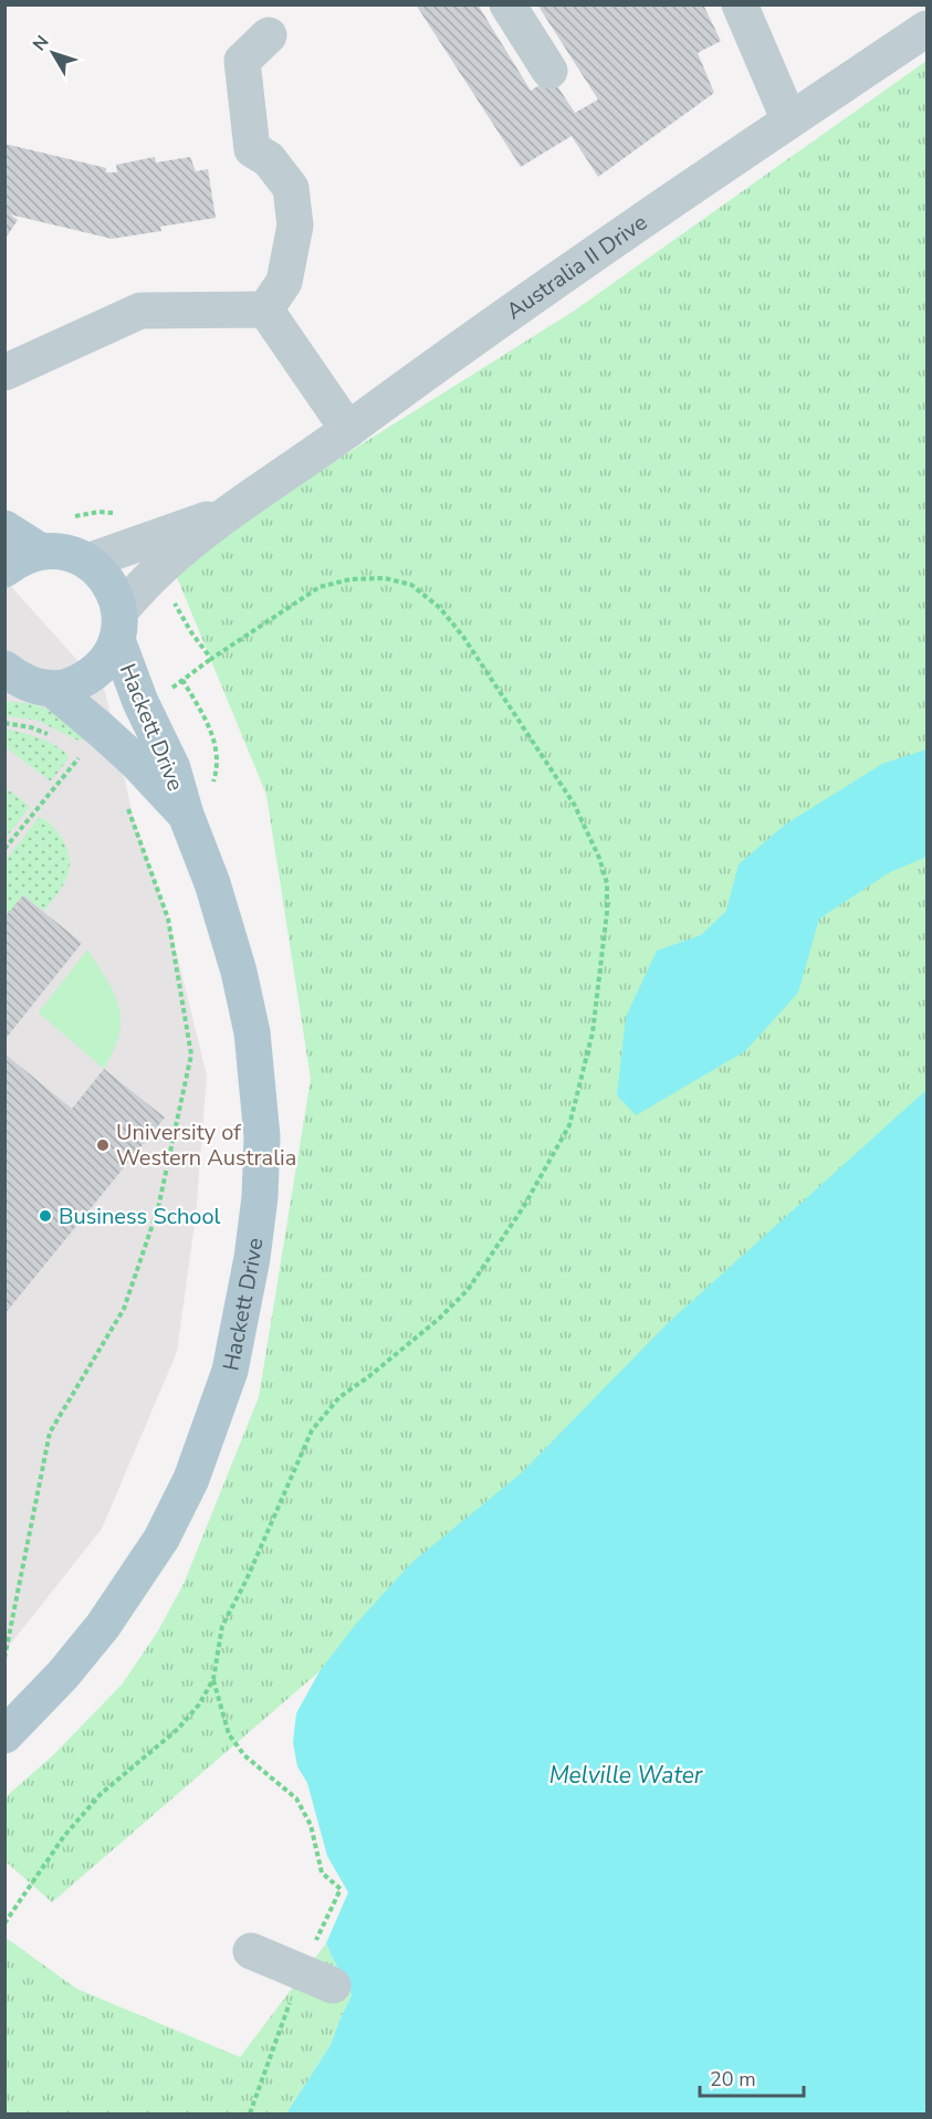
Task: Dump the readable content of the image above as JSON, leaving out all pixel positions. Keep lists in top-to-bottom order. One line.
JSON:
{"streets":{"main road":["Hackett Drive"],"street":["Australia II Drive"]},"crossings":[["Australia II Drive","Hackett Drive"]],"water":["Melville Water"],"places":["University of Western Australia","Business School"],"scale_bar":"20 m","north":"top left"}
